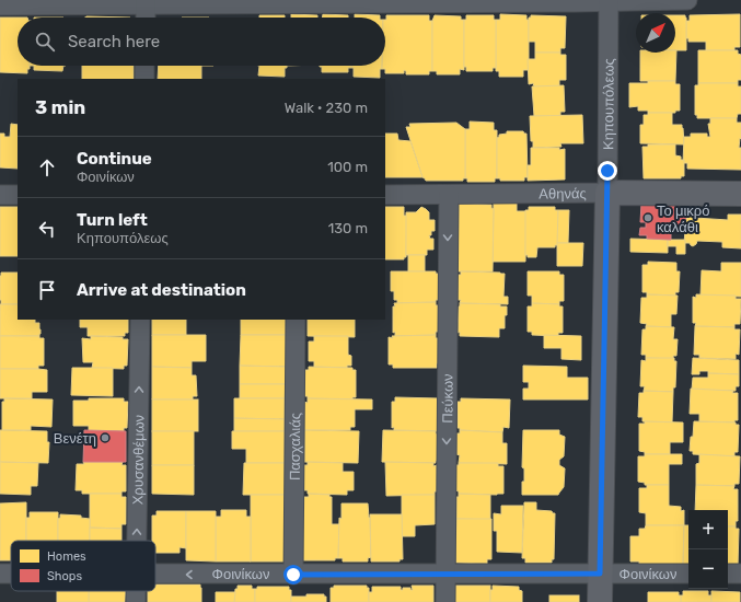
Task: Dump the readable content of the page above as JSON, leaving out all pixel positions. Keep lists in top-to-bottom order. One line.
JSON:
{"streets":{"street":["Κηπουπόλεως","Αθηνάς","Πεύκων","Πασχαλιάς","Χρυσανθέμων","Φοινίκων"]},"crossings":[["Κηπουπόλεως","Αθηνάς"],["Κηπουπόλεως","Φοινίκων"],["Αθηνάς","Πεύκων"],["Πεύκων","Φοινίκων"],["Πασχαλιάς","Φοινίκων"]],"one_way":["Πεύκων","Χρυσανθέμων"],"places":["Το μικρό καλάθι","Βενέτη"],"legend":["Homes","Shops"],"north":"top right","page":{"search":"Search here","heading":["3 min","Walk · 230 m"],"list":[["Continue","Φοινίκων","100 m"],["Turn left","Κηπουπόλεως","130 m"],"Arrive at destination"],"map_buttons":["+","−"]}}
